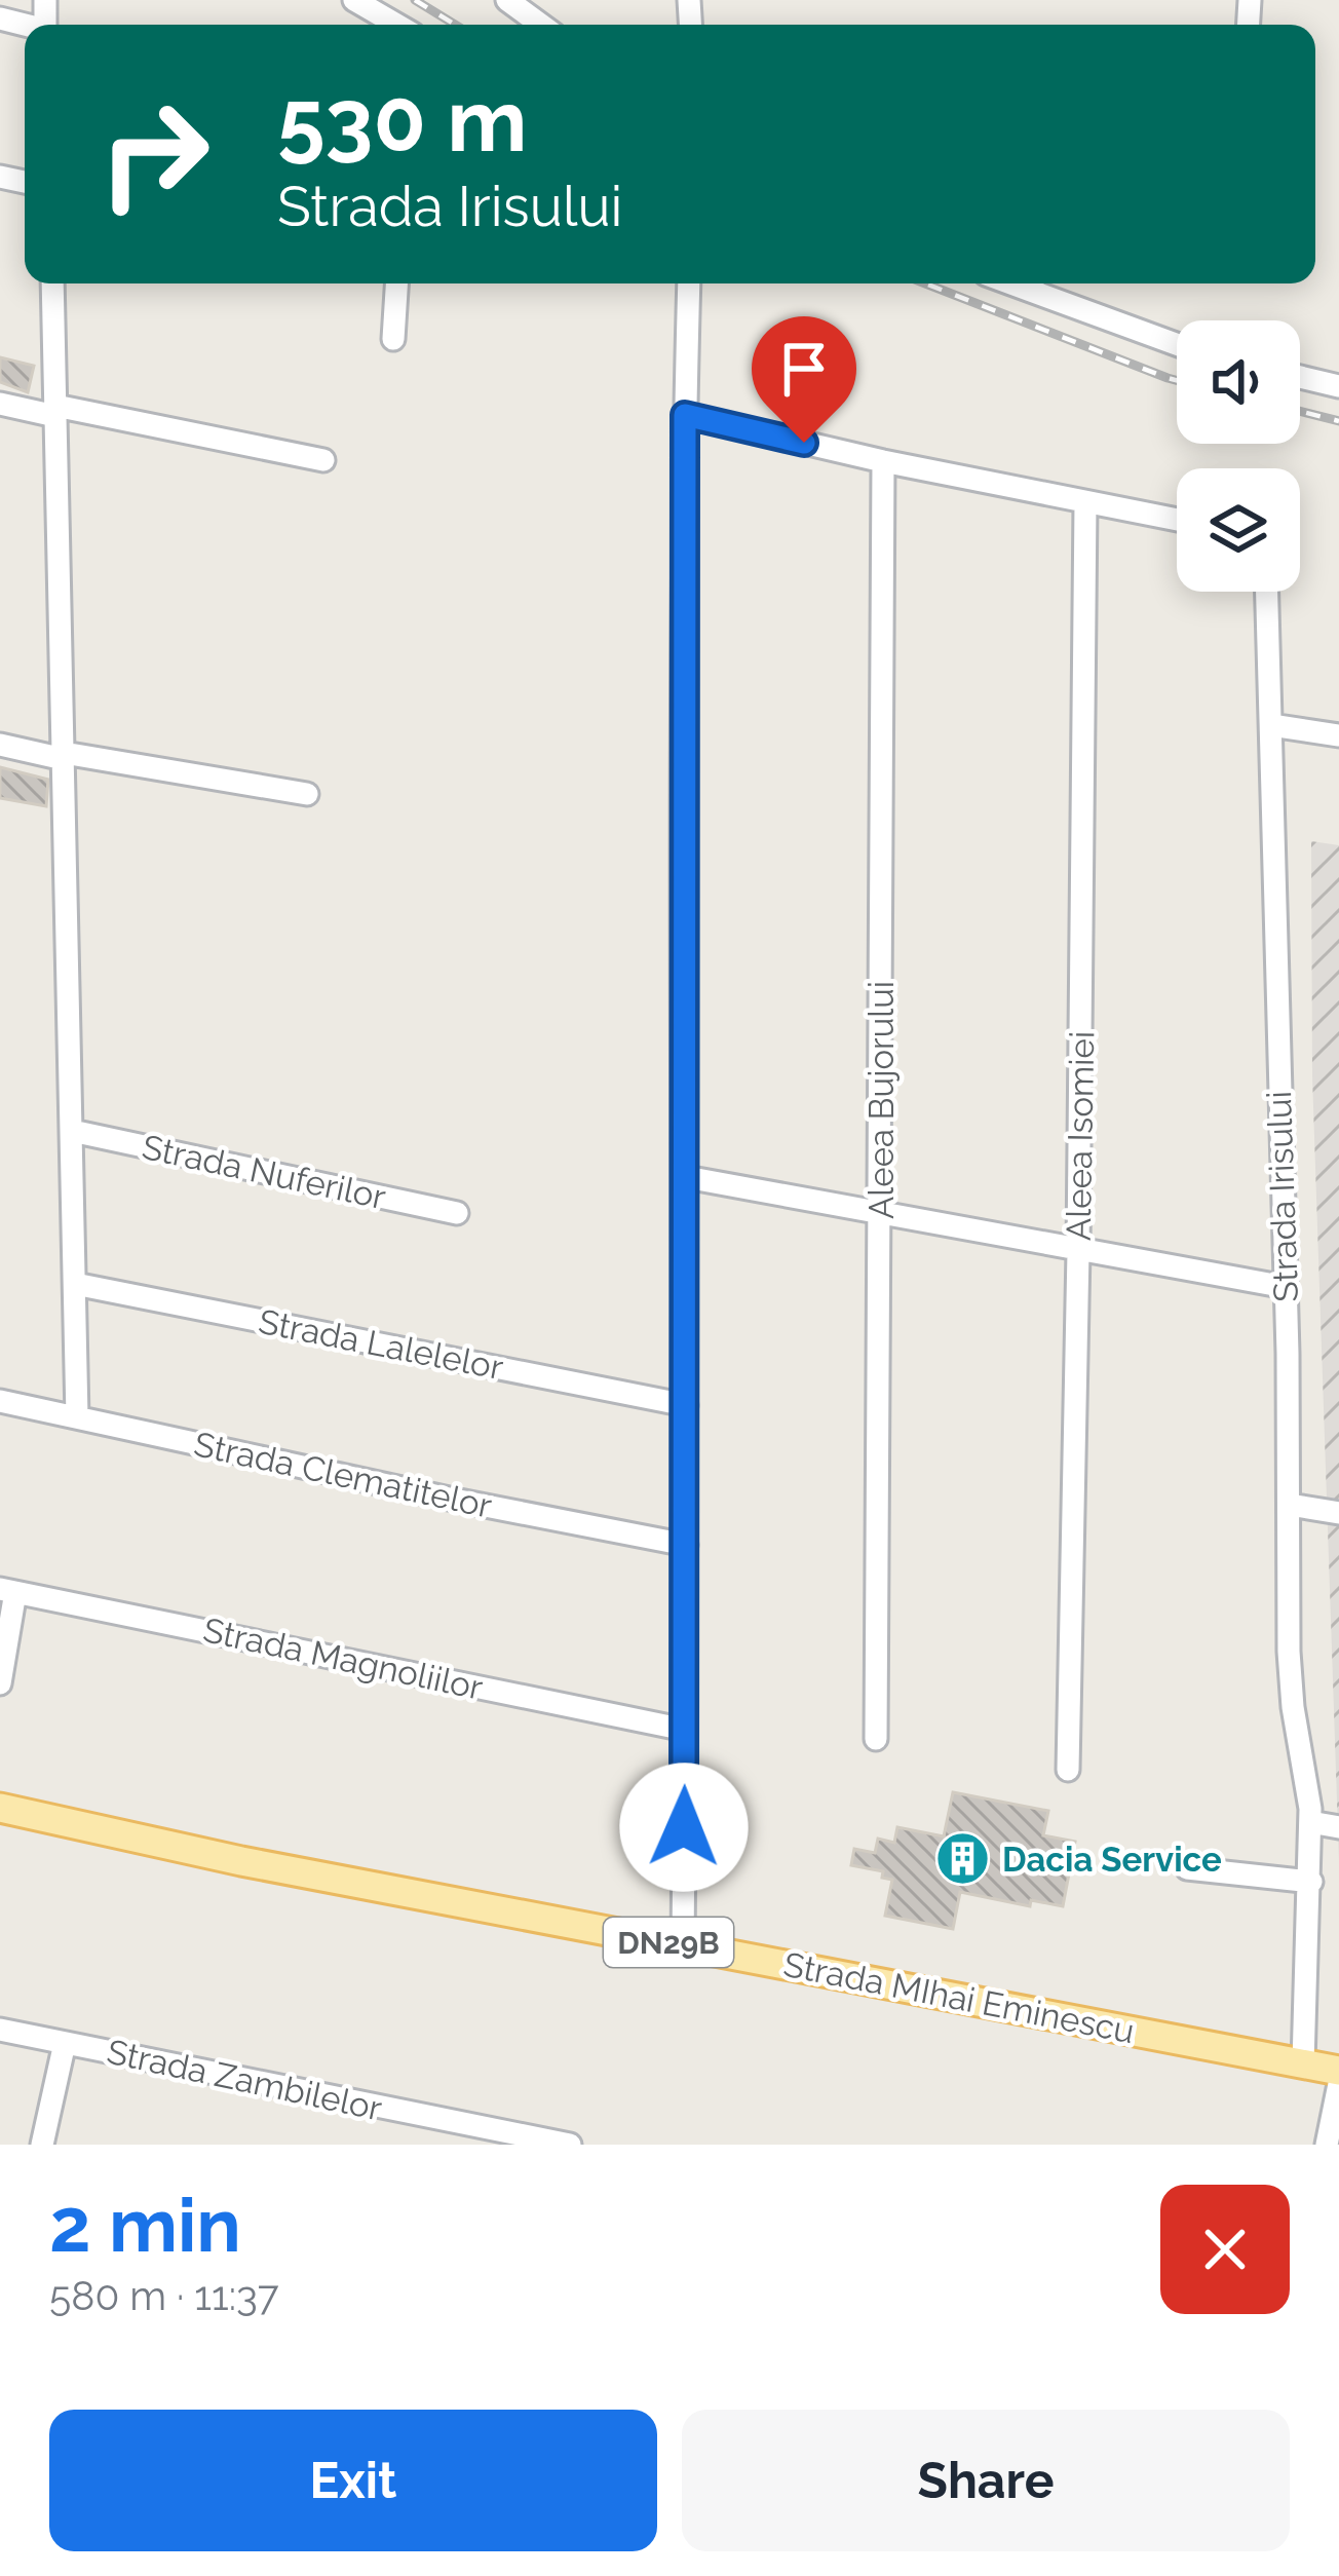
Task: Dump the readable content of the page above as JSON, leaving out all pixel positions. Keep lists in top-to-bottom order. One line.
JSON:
{"streets":{"main road":["DN29B","Strada MIhai Eminescu"],"street":["Aleea Bujorului","Aleea Isomiei","Strada Nuferilor","Strada Irisului","Strada Lalelelor","Strada Clematitelor","Strada Magnoliilor","Strada Zambilelor"]},"crossings":[["Strada Irisului","Strada MIhai Eminescu"]],"places":{"building":["Dacia Service"]},"page":{"turn":["530 m","Strada Irisului"],"heading":["2 min","580 m · 11:37"],"buttons":["Exit","Share"]}}
